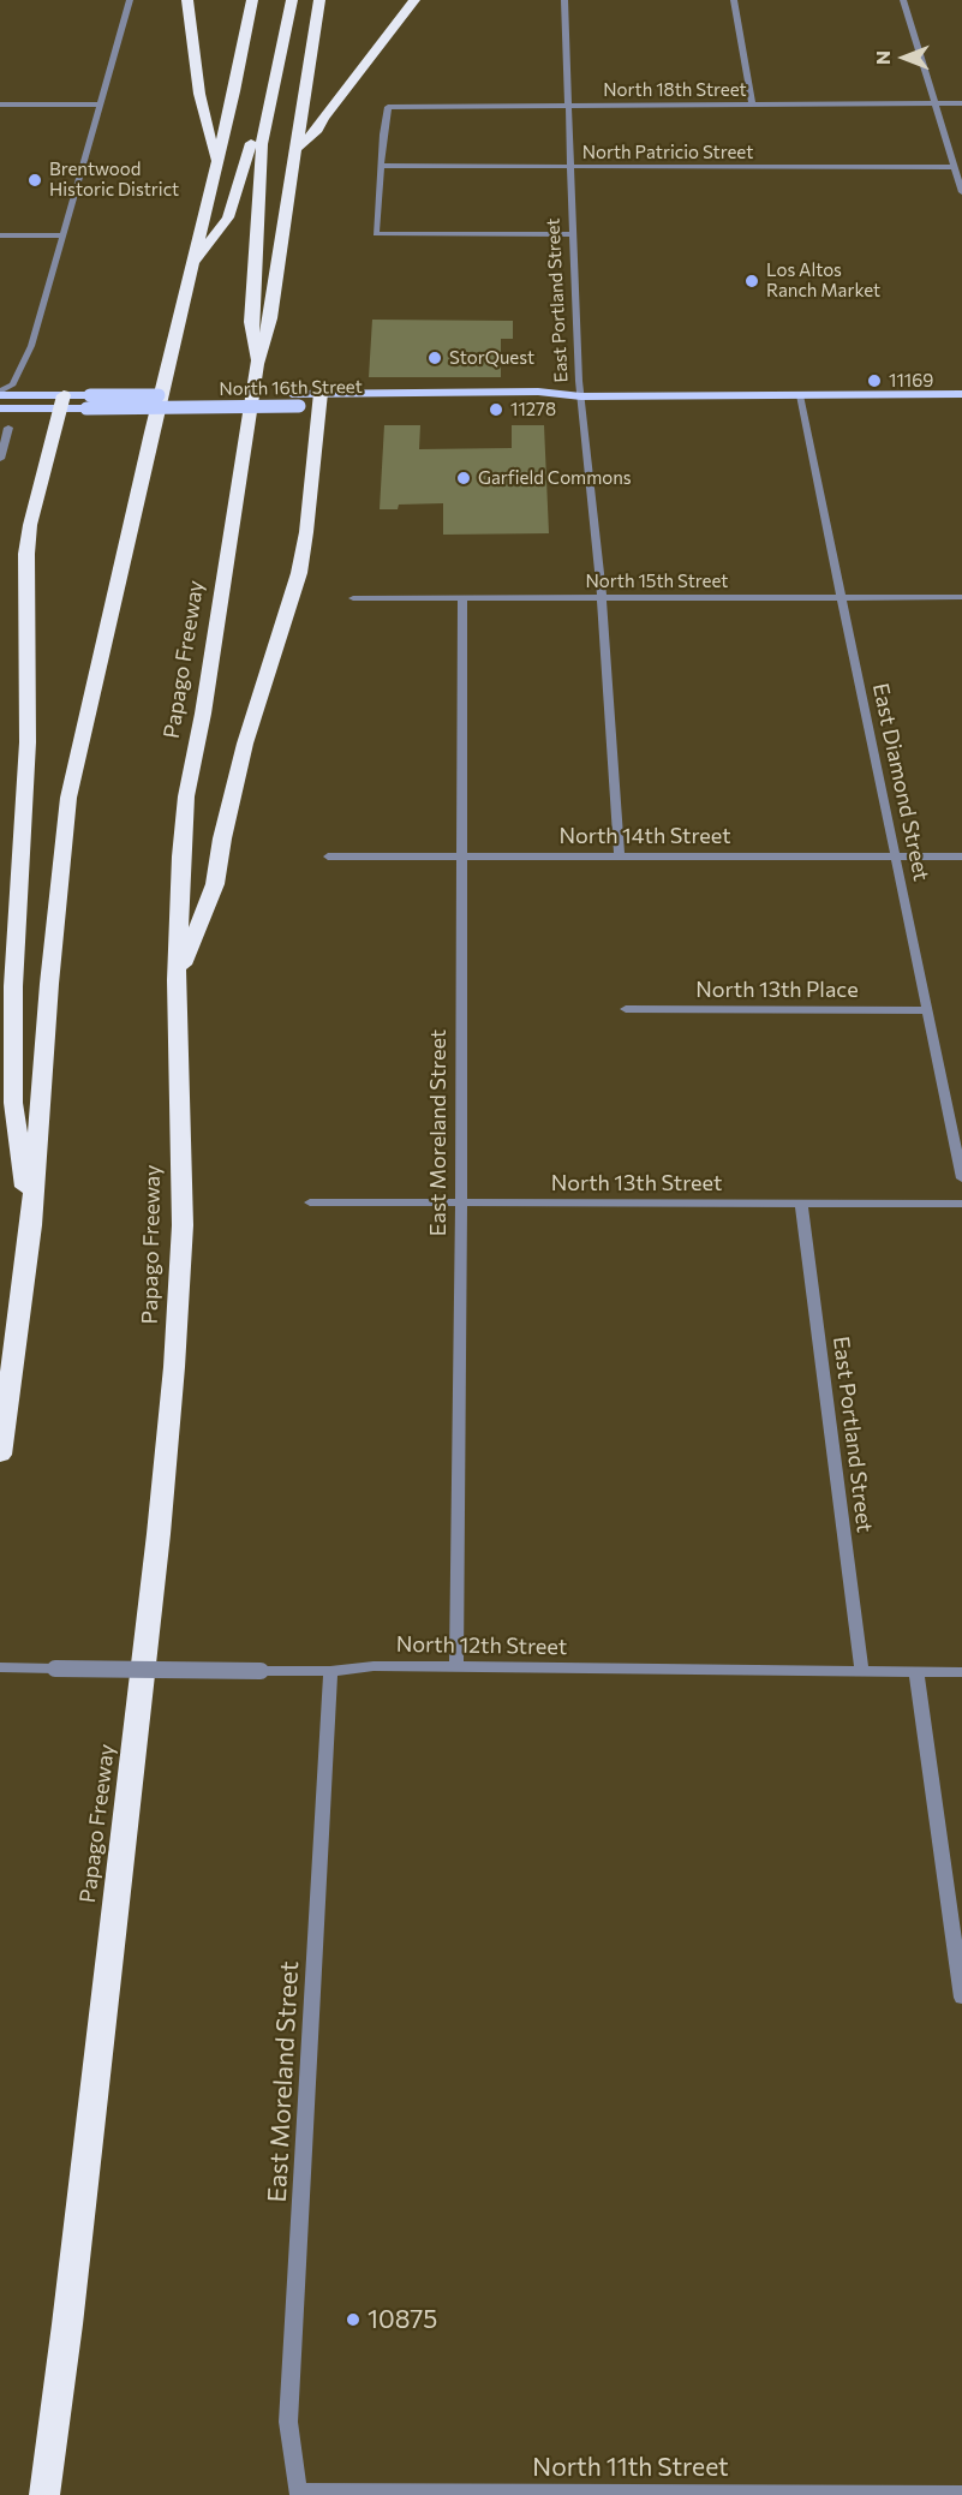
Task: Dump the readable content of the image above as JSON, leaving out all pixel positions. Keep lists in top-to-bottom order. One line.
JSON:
{"streets":{"highway":["Papago Freeway"],"main road":["North 16th Street"],"street":["North 18th Street","North Patricio Street","East Portland Street","North 15th Street","East Diamond Street","North 14th Street","North 13th Place","East Moreland Street","North 13th Street","North 12th Street","North 11th Street"]},"crossings":[["North 18th Street","North Patricio Street"],["North 18th Street","East Portland Street"],["North Patricio Street","East Portland Street"],["East Portland Street","North 16th Street"],["East Portland Street","North 15th Street"],["East Portland Street","North 14th Street"],["East Portland Street","North 13th Street"],["East Portland Street","North 12th Street"],["North 16th Street","East Diamond Street"],["North 15th Street","East Diamond Street"],["North 15th Street","East Moreland Street"],["East Diamond Street","North 14th Street"],["East Diamond Street","North 13th Place"],["North 14th Street","East Moreland Street"],["East Moreland Street","North 13th Street"],["East Moreland Street","North 12th Street"],["East Moreland Street","North 11th Street"]],"places":["Brentwood Historic District","Los Altos Ranch Market","StorQuest","11169","11278","Garfield Commons","10875"],"north":"left"}
